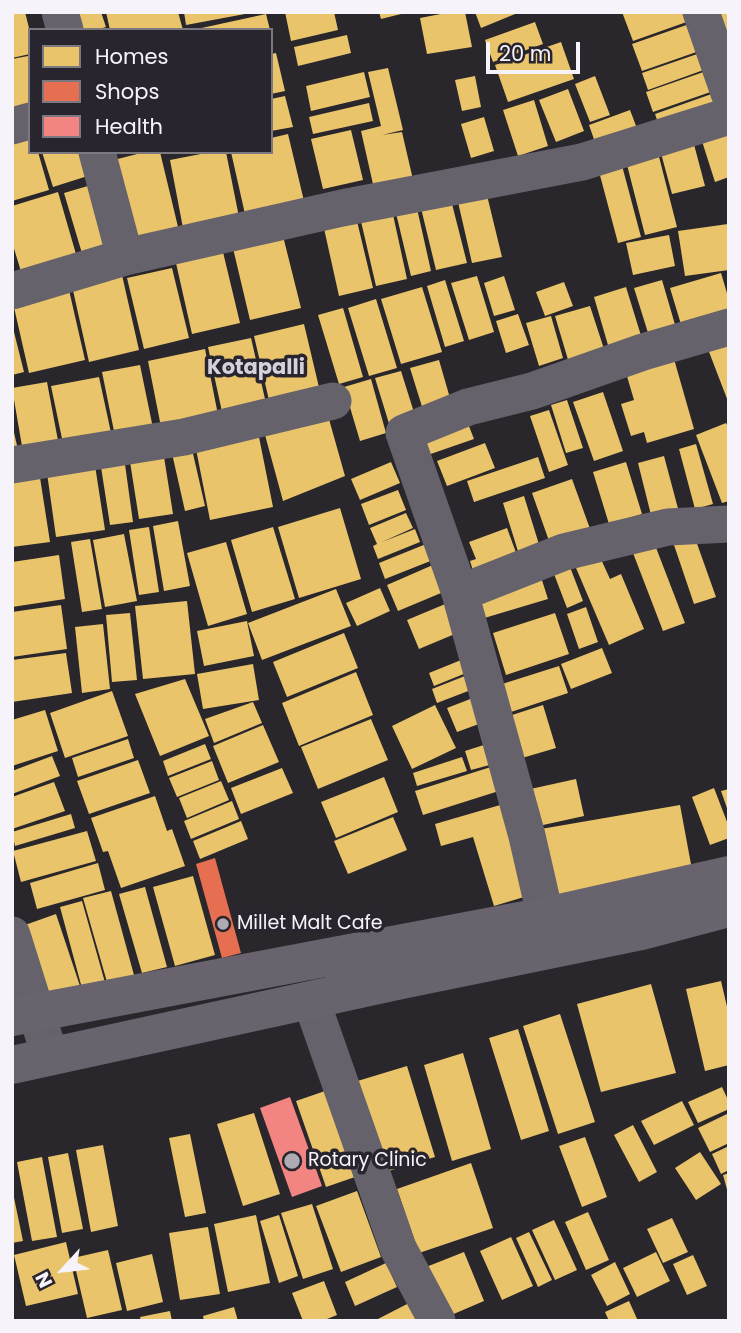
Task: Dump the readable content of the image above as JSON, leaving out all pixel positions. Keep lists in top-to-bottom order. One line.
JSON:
{"districts":["Kotapalli"],"places":["Millet Malt Cafe","Rotary Clinic"],"legend":["Homes","Shops","Health"],"scale_bar":"20 m","north":"bottom left"}
